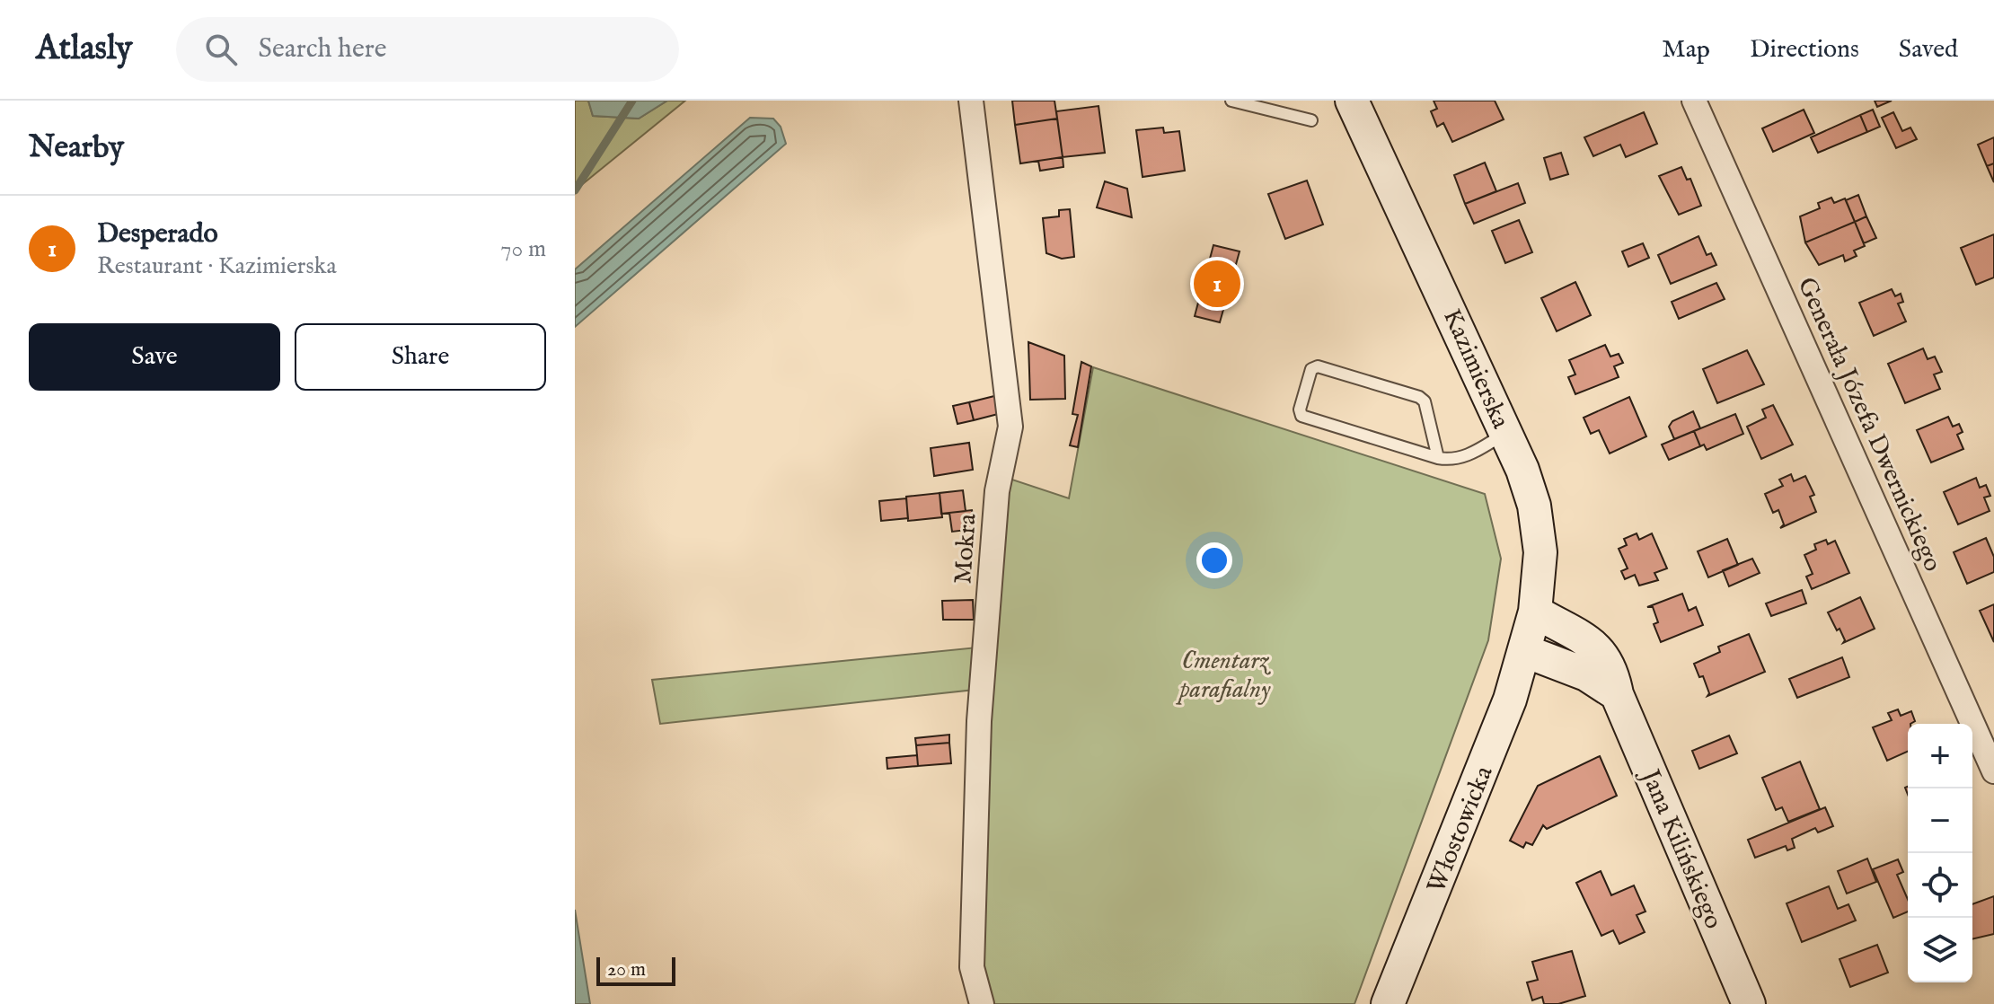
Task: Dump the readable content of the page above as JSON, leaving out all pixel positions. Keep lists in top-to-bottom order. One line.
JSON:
{"streets":{"main road":["Kazimierska","Włostowicka","Jana Kilińskiego"],"street":["Generała Józefa Dwernickiego","Mokra"]},"crossings":[["Kazimierska","Włostowicka"],["Kazimierska","Jana Kilińskiego"]],"parks":["Cmentarz parafialny"],"scale_bar":"20 m","page":{"header":"Atlasly","search":"Search here","nav":["Map","Directions","Saved"],"heading":"Nearby","list":[{"mark":"1","name":"Desperado","note":"Restaurant · Kazimierska","value":"70 m"}],"pins":"1","buttons":["Save","Share"],"map_buttons":["+","−"],"scale":"20 m"}}
